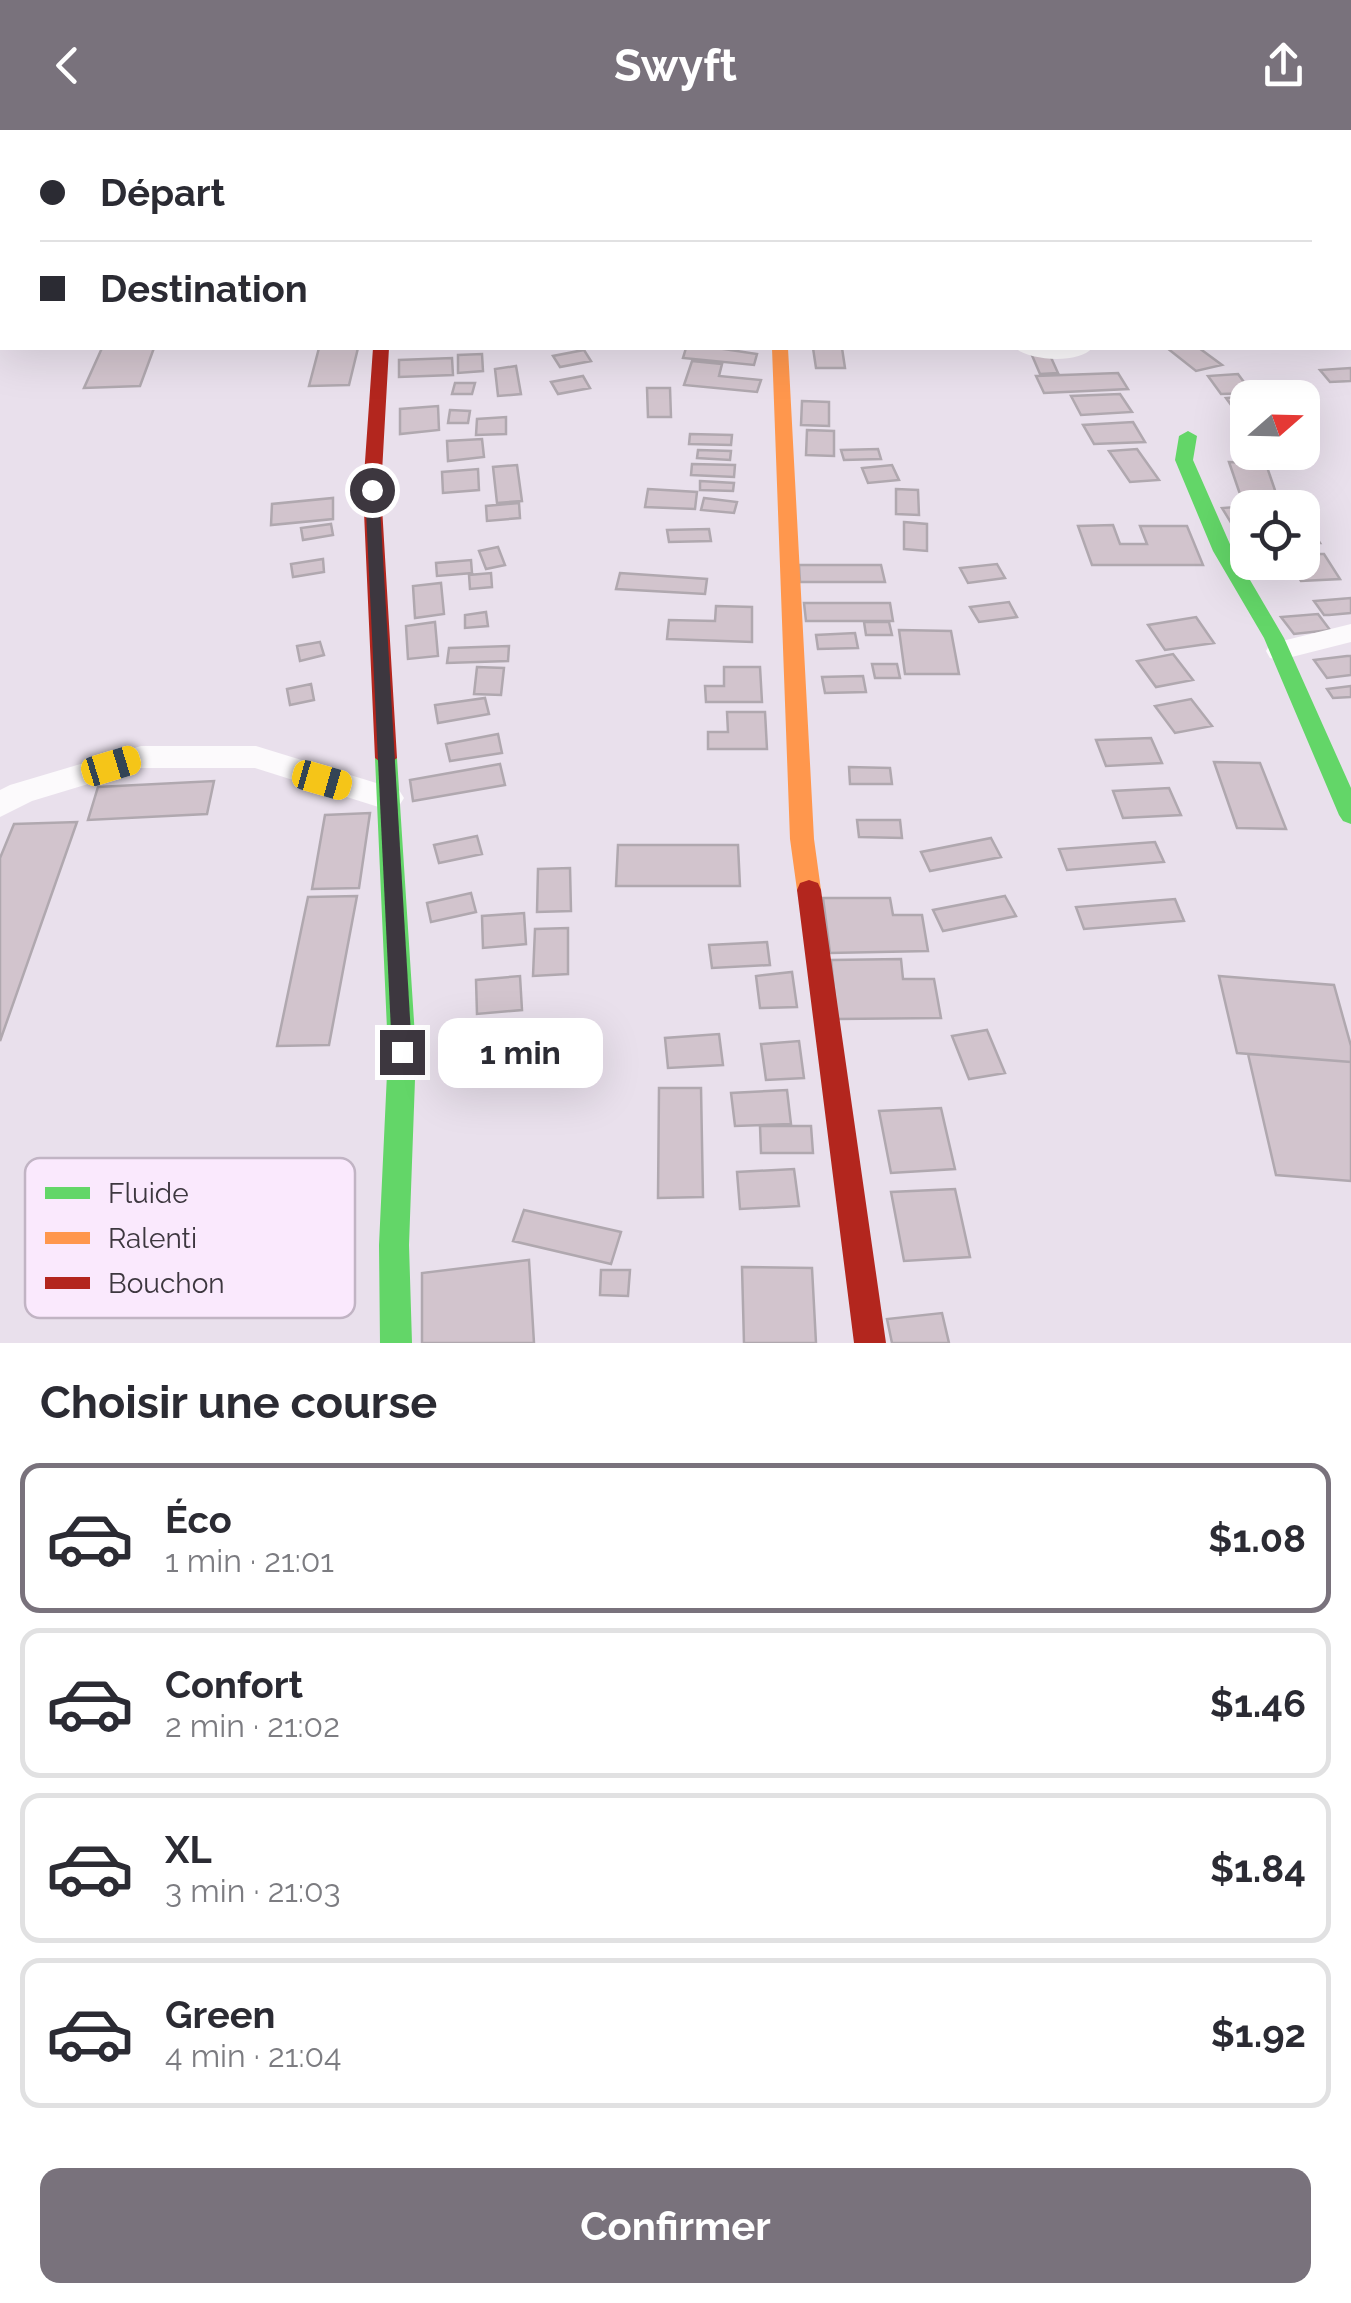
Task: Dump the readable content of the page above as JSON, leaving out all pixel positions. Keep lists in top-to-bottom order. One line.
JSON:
{"legend":["Fluide","Ralenti","Bouchon"],"north":"right","page":{"header":"Swyft","banner":["Départ","Destination"],"bubble":"1 min","heading":"Choisir une course","list":[{"name":"Éco","note":"1 min · 21:01","value":"$1.08"},{"name":"Confort","note":"2 min · 21:02","value":"$1.46"},{"name":"XL","note":"3 min · 21:03","value":"$1.84"},{"name":"Green","note":"4 min · 21:04","value":"$1.92"}],"buttons":"Confirmer"}}
